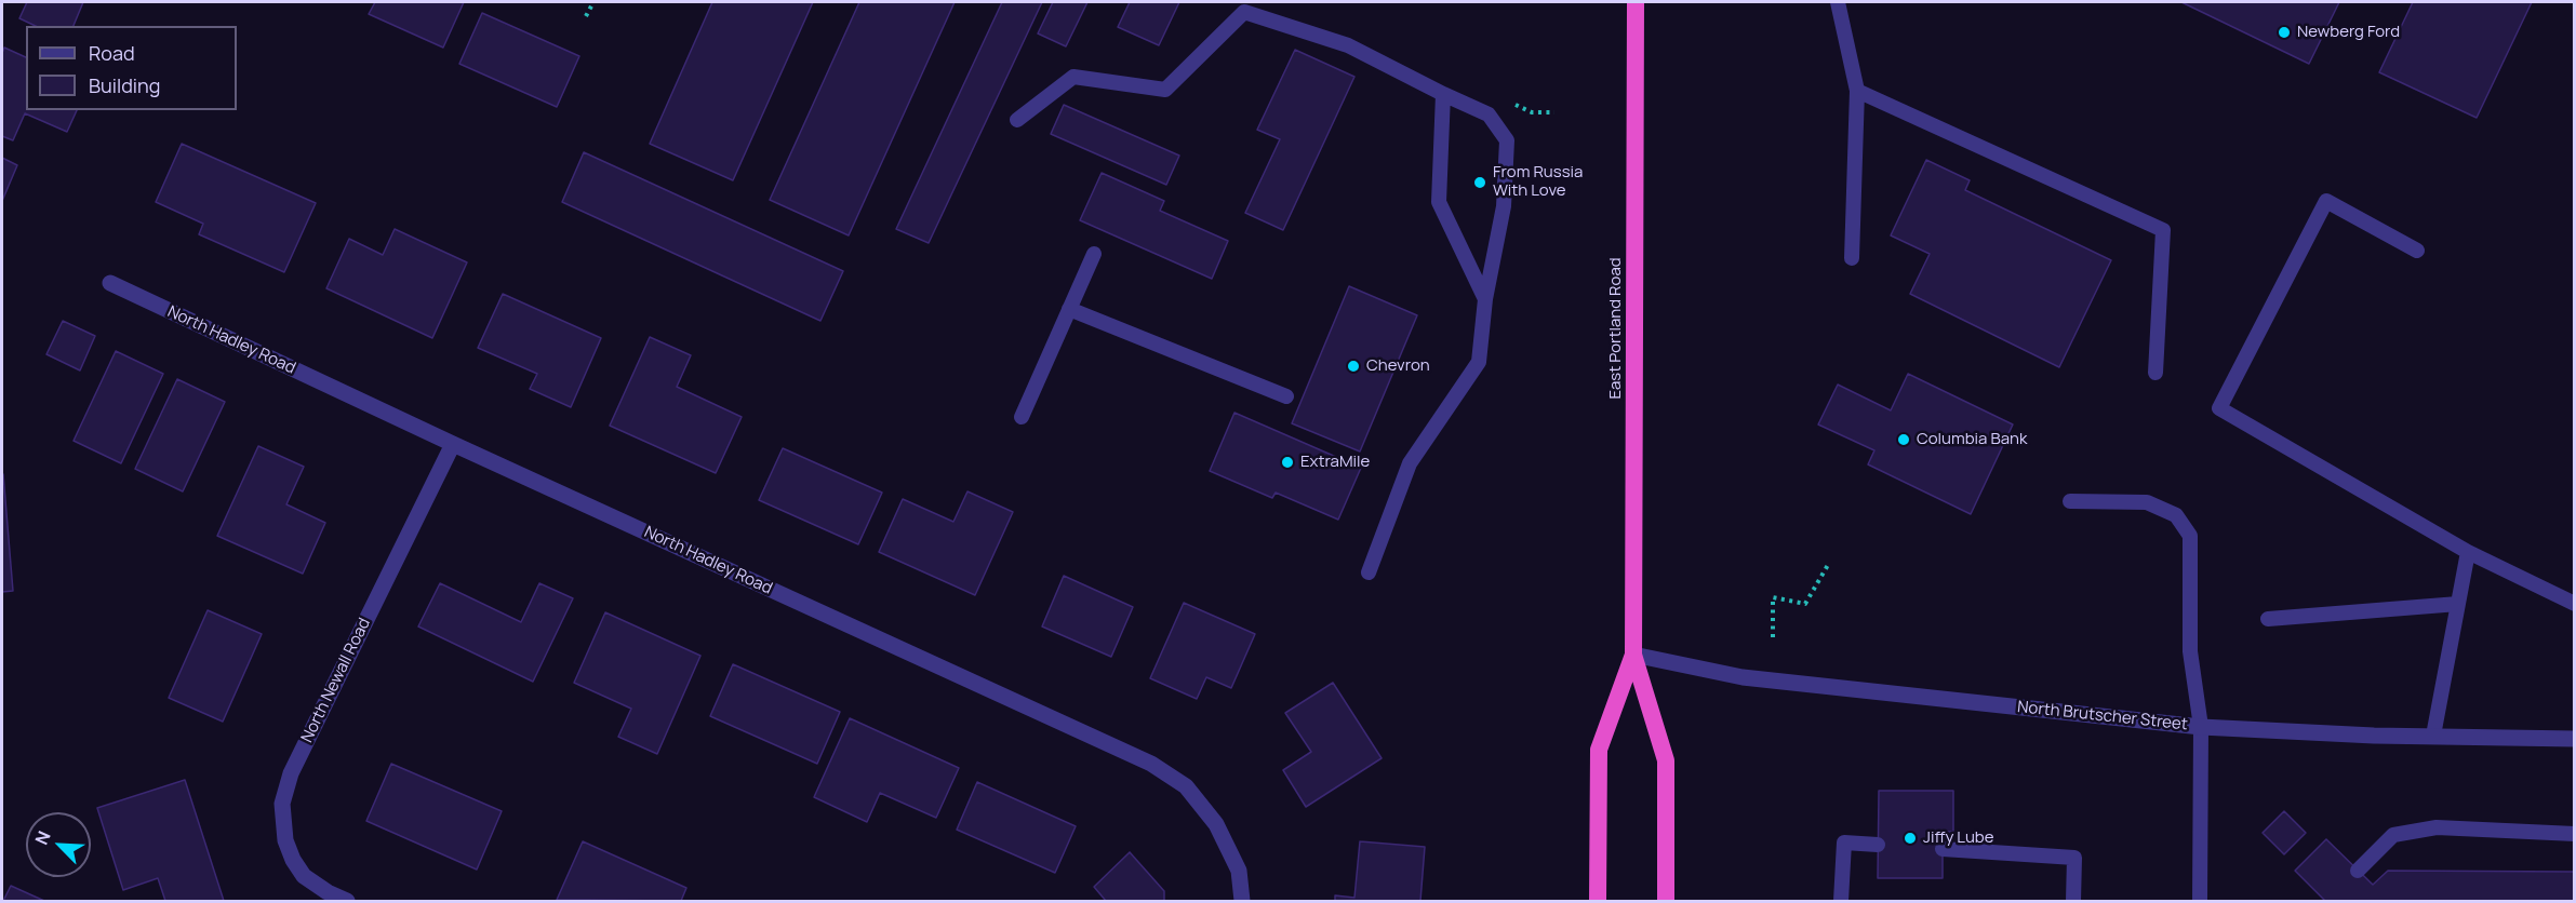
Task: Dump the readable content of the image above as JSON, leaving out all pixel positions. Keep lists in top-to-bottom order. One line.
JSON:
{"streets":{"highway":["East Portland Road"],"street":["North Hadley Road","North Newall Road","North Brutscher Street"]},"crossings":[["East Portland Road","North Brutscher Street"],["North Hadley Road","North Newall Road"]],"places":["Newberg Ford","From Russia With Love","Chevron","Columbia Bank","ExtraMile","Jiffy Lube"],"legend":["Road","Building"],"north":"top left"}
